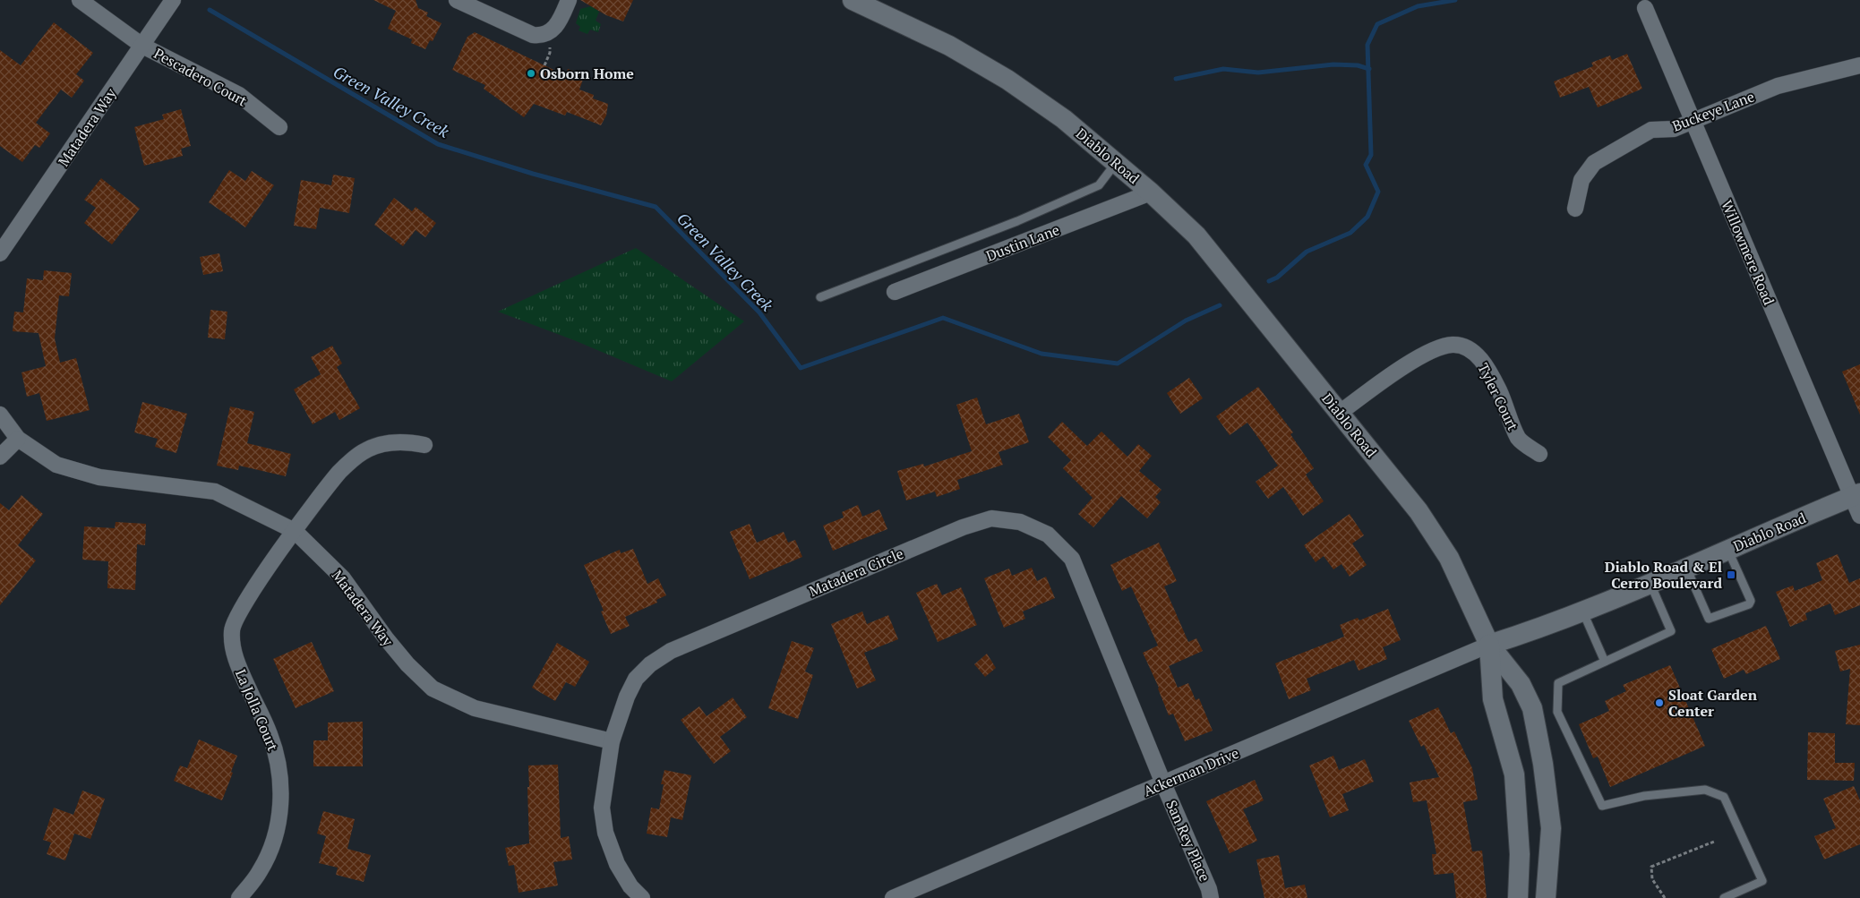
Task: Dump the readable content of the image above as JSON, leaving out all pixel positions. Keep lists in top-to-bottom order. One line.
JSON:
{"streets":{"street":["Pescadero Court","Buckeye Lane","Matadera Way","Diablo Road","Dustin Lane","Willowmere Road","Tyler Court","Matadera Circle","La Jolla Court","Ackerman Drive","San Rey Place"]},"crossings":[["Pescadero Court","Matadera Way"],["Buckeye Lane","Willowmere Road"],["Matadera Way","Matadera Circle"],["Matadera Way","La Jolla Court"],["Diablo Road","Dustin Lane"],["Diablo Road","Willowmere Road"],["Diablo Road","Tyler Court"],["Diablo Road","Ackerman Drive"],["Matadera Circle","Ackerman Drive"],["Matadera Circle","San Rey Place"],["Ackerman Drive","San Rey Place"]],"water":["Green Valley Creek"],"places":{"other":["Osborn Home","Sloat Garden Center"],"transit":["Diablo Road & El Cerro Boulevard"]}}
